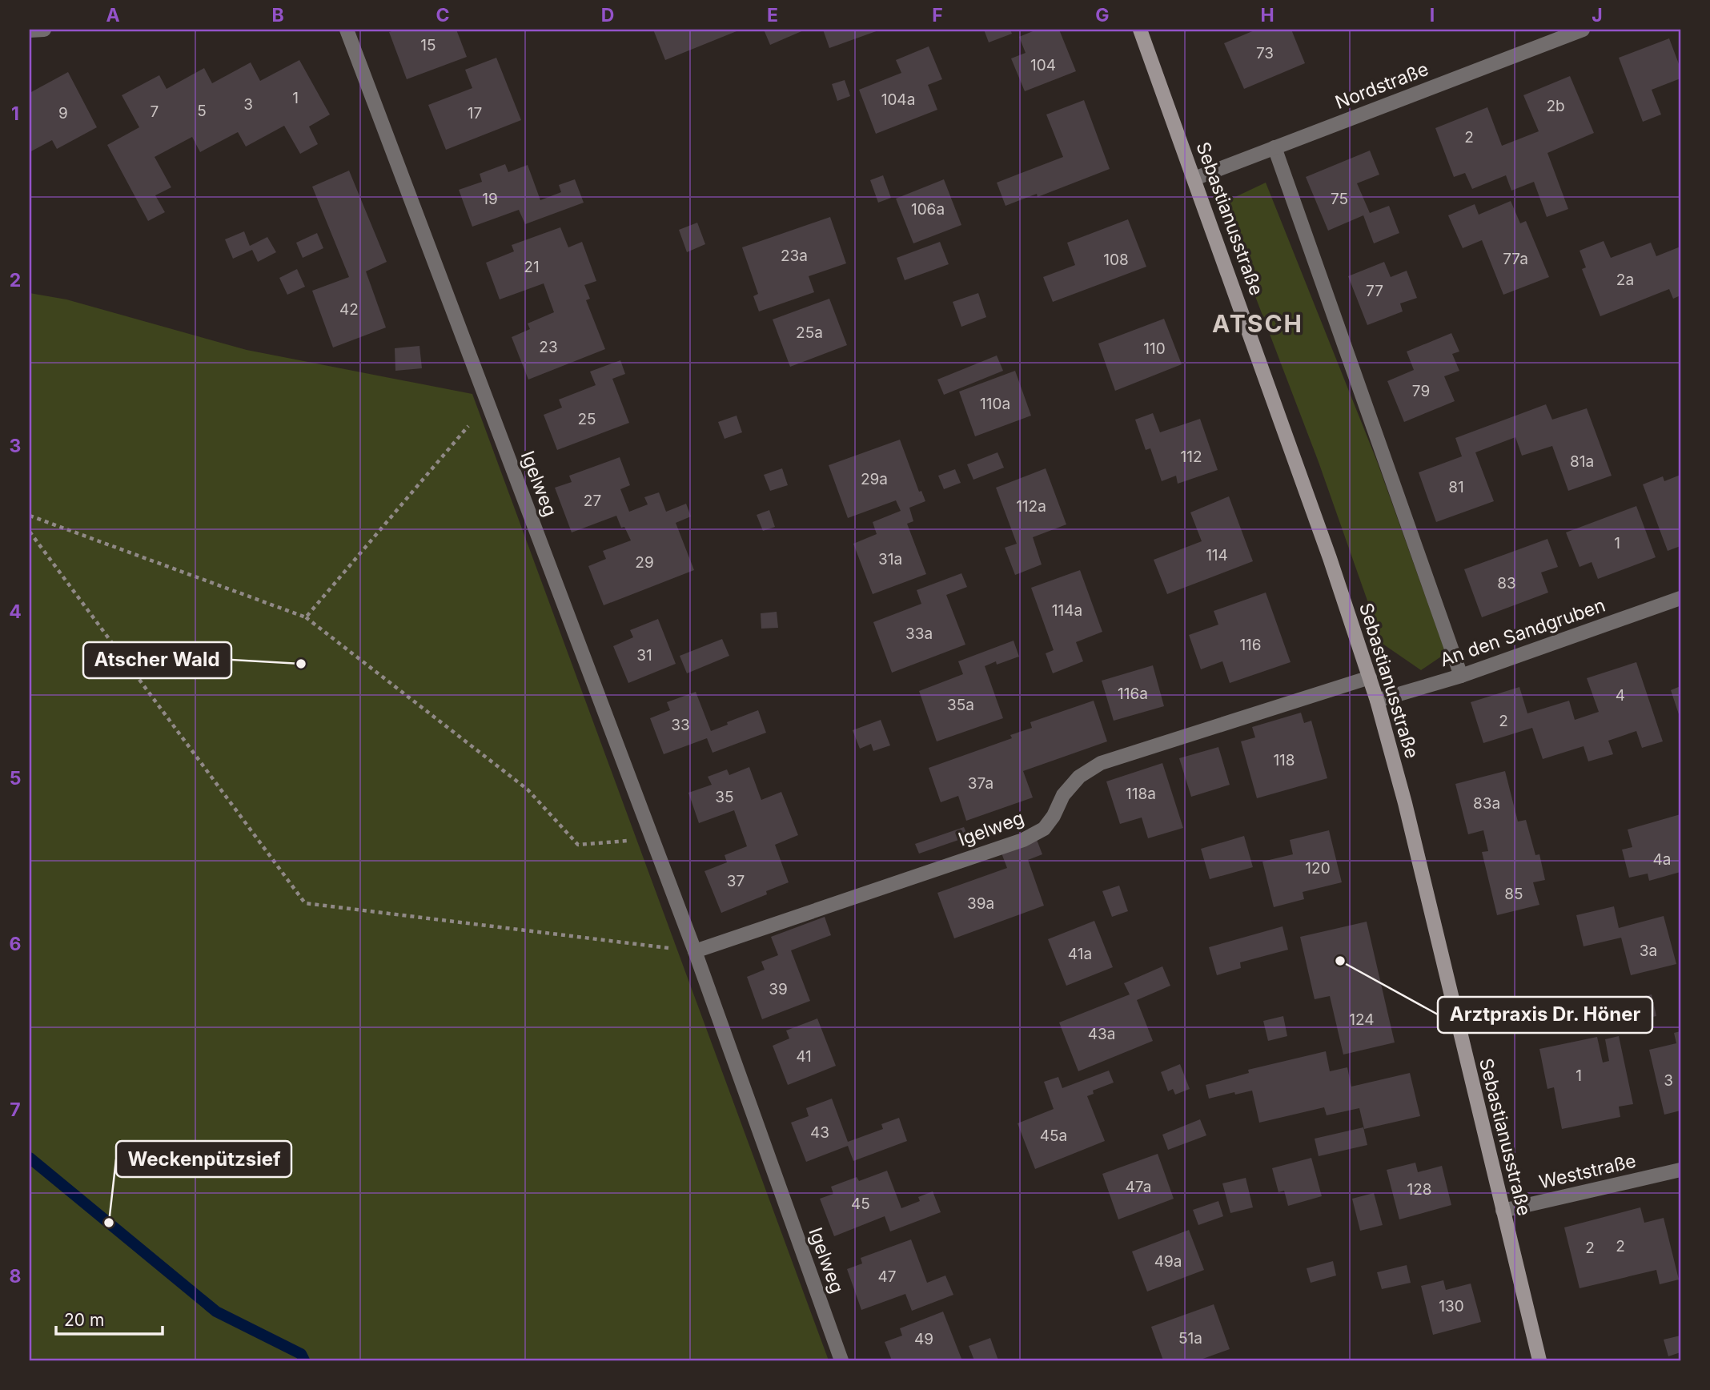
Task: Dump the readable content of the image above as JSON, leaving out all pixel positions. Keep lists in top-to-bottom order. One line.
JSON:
{"streets":{"main road":["Sebastianusstraße"],"street":["Nordstraße","Igelweg","An den Sandgruben","Weststraße"]},"crossings":[["Nordstraße","Sebastianusstraße"],["Sebastianusstraße","Igelweg"],["Sebastianusstraße","An den Sandgruben"],["Sebastianusstraße","Weststraße"]],"districts":["ATSCH"],"places":["Atscher Wald","Arztpraxis Dr. Höner","Weckenpützsief"],"house_numbers":["15","73","104","1","104a","3","2b","5","7","9","17","2","19","75","106a","23a","77a","108","21","2a","77","42","25a","23","110","79","110a","25","112","81a","29a","81","27","112a","1","114","31a","29","83","114a","33a","116","31","116a","4","35a","2","33","118","37a","118a","35","83a","4a","120","37","85","39a","3a","41a","39","124","43a","41","1","3","43","45a","47a","128","45","2","2","49a","47","130","51a","49"],"scale_bar":"20 m","grid":{"columns":["A","B","C","D","E","F","G","H","I","J"],"rows":["1","2","3","4","5","6","7","8"]}}
